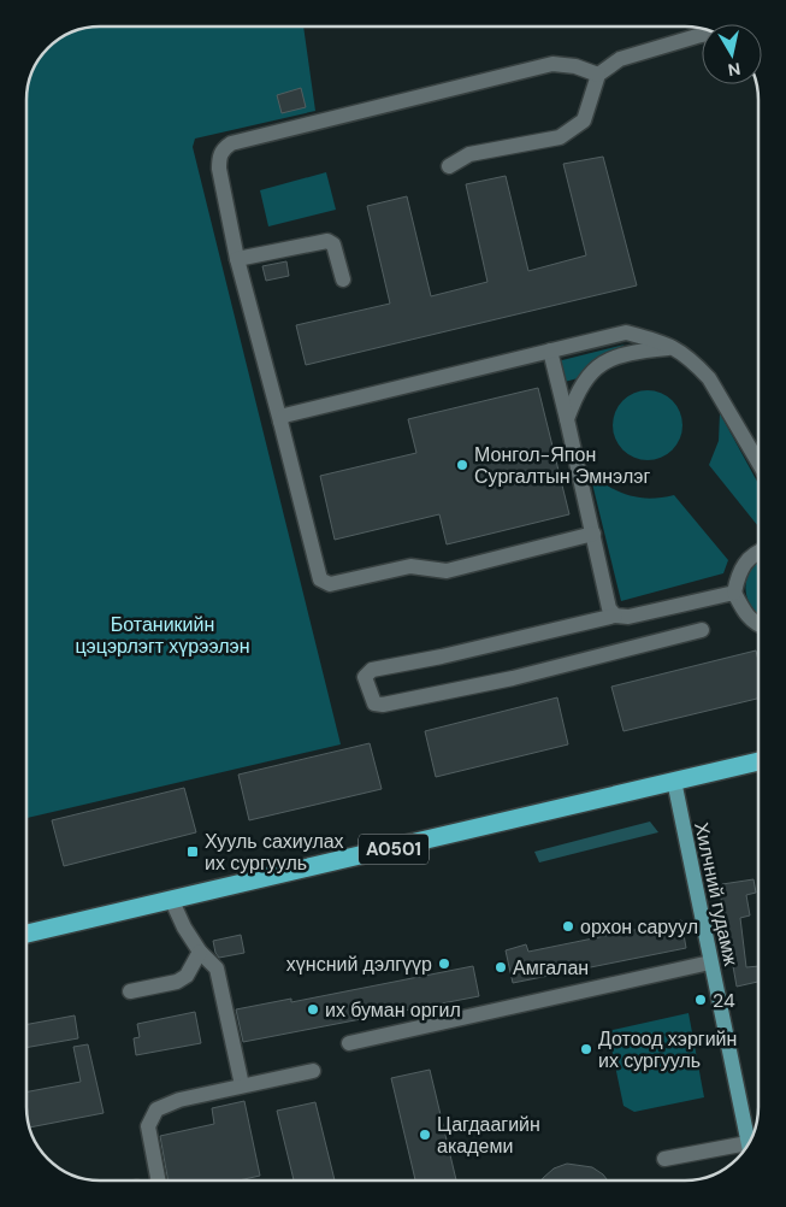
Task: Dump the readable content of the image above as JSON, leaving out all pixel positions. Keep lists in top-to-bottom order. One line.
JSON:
{"streets":{"highway":["A0501"],"main road":["Хилчний гудамж"]},"crossings":[["A0501","Хилчний гудамж"]],"parks":["Ботаникийн цэцэрлэгт хүрээлэн"],"places":{"other":["Монгол-Япон Сургалтын Эмнэлэг","орхон саруул","хүнсний дэлгүүр","Амгалан","24","их буман оргил","Дотоод хэргийн их сургууль","Цагдаагийн академи"],"transit":["Хууль сахиулах их сургууль"]},"north":"bottom"}
